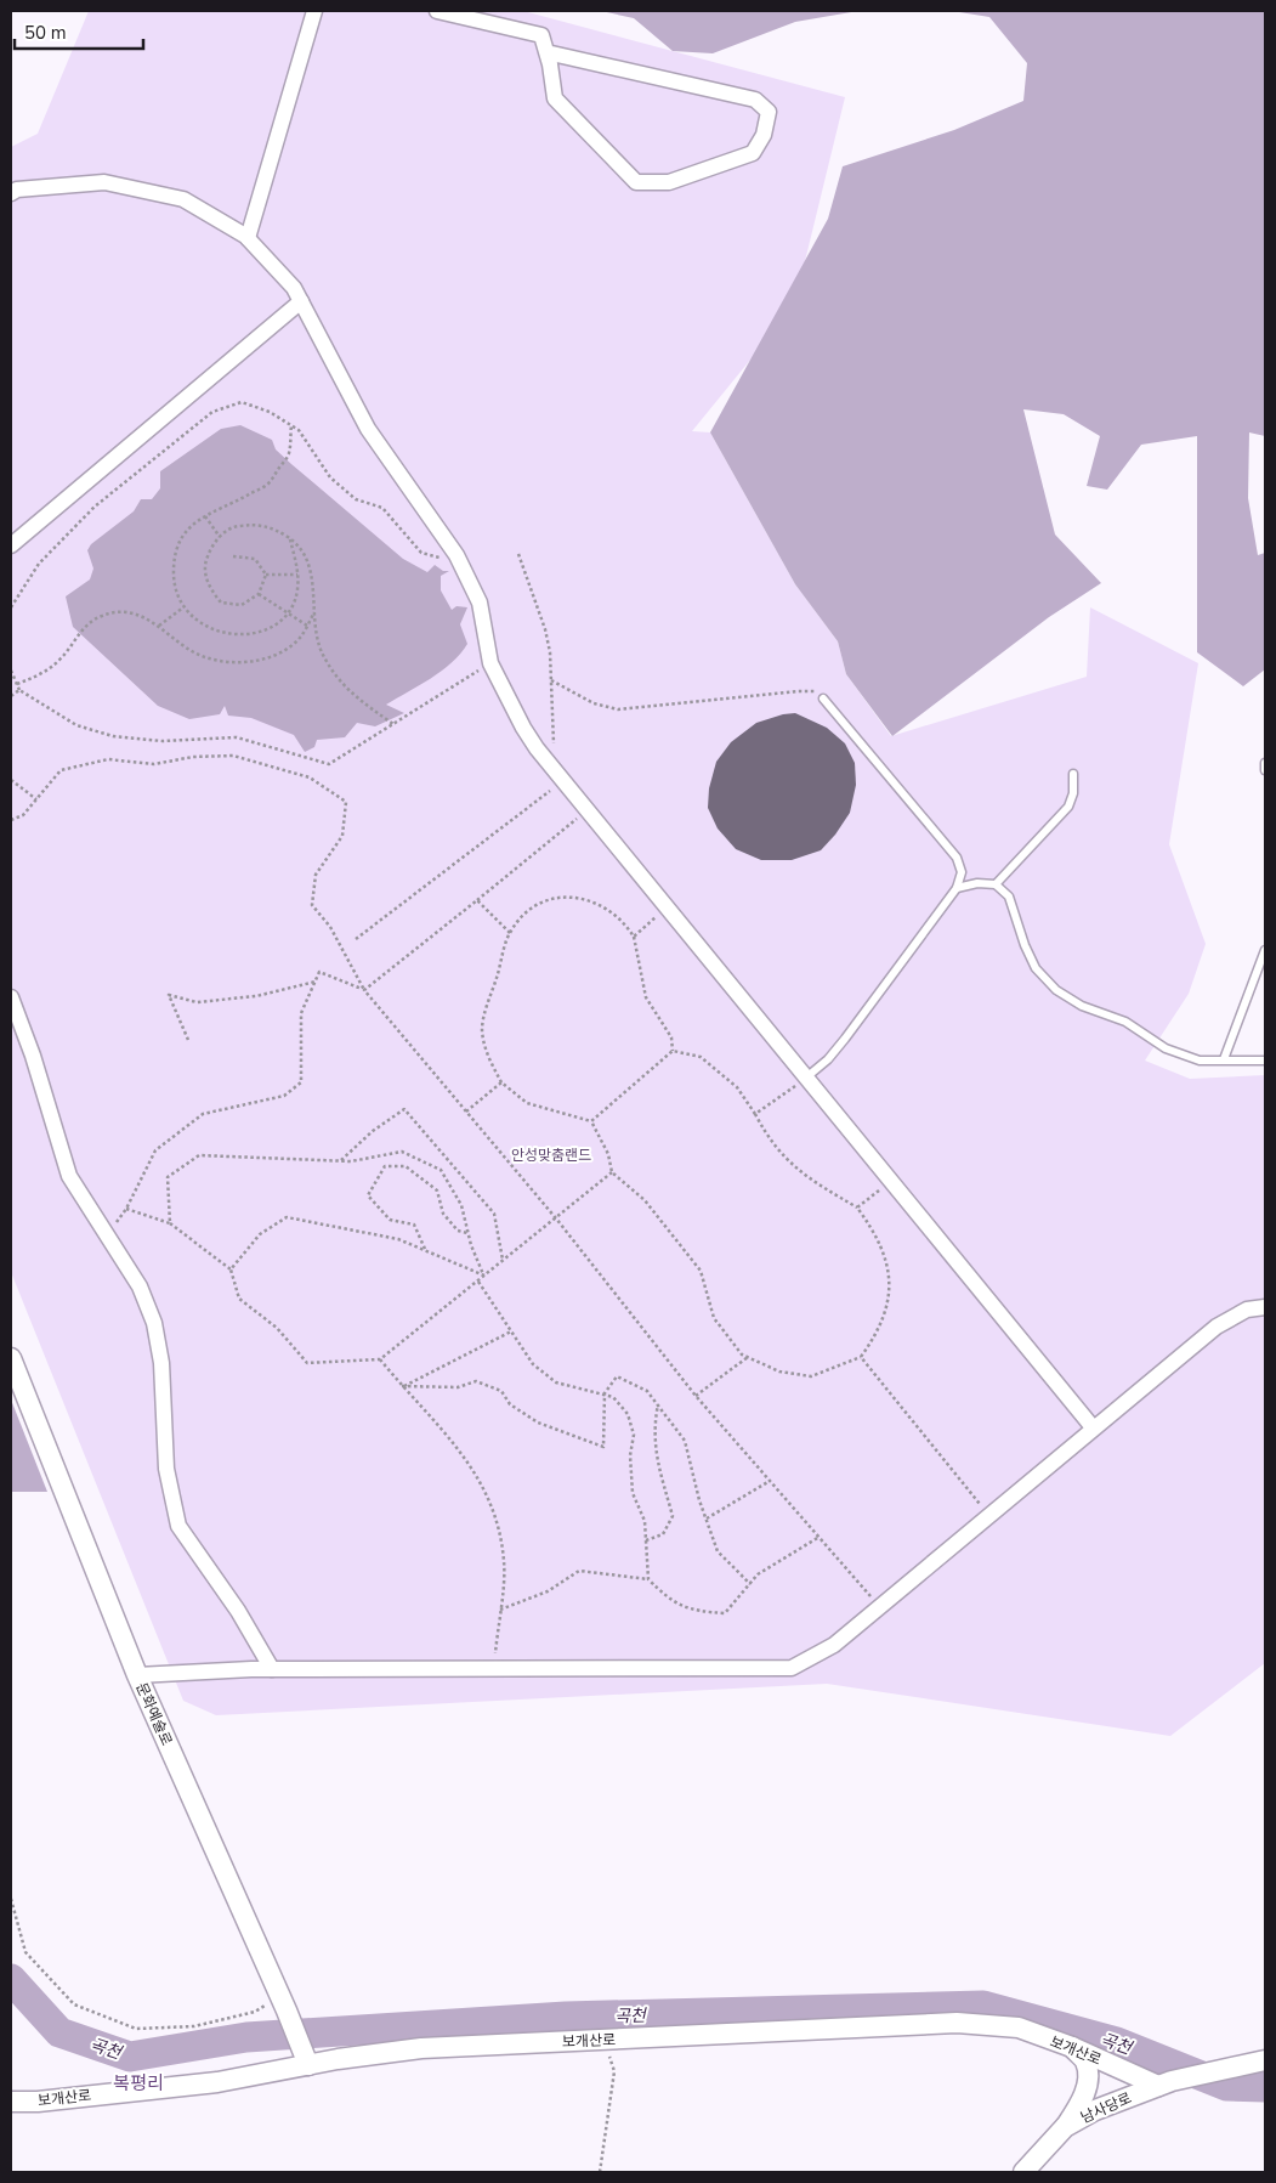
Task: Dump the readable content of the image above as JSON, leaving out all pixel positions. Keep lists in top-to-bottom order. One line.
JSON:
{"streets":{"street":["문화예술로","보개산로","남사당로"]},"crossings":[["문화예술로","보개산로"],["보개산로","남사당로"]],"districts":["복평리"],"water":["곡천"],"parks":["안성맞춤랜드"],"scale_bar":"50 m"}
